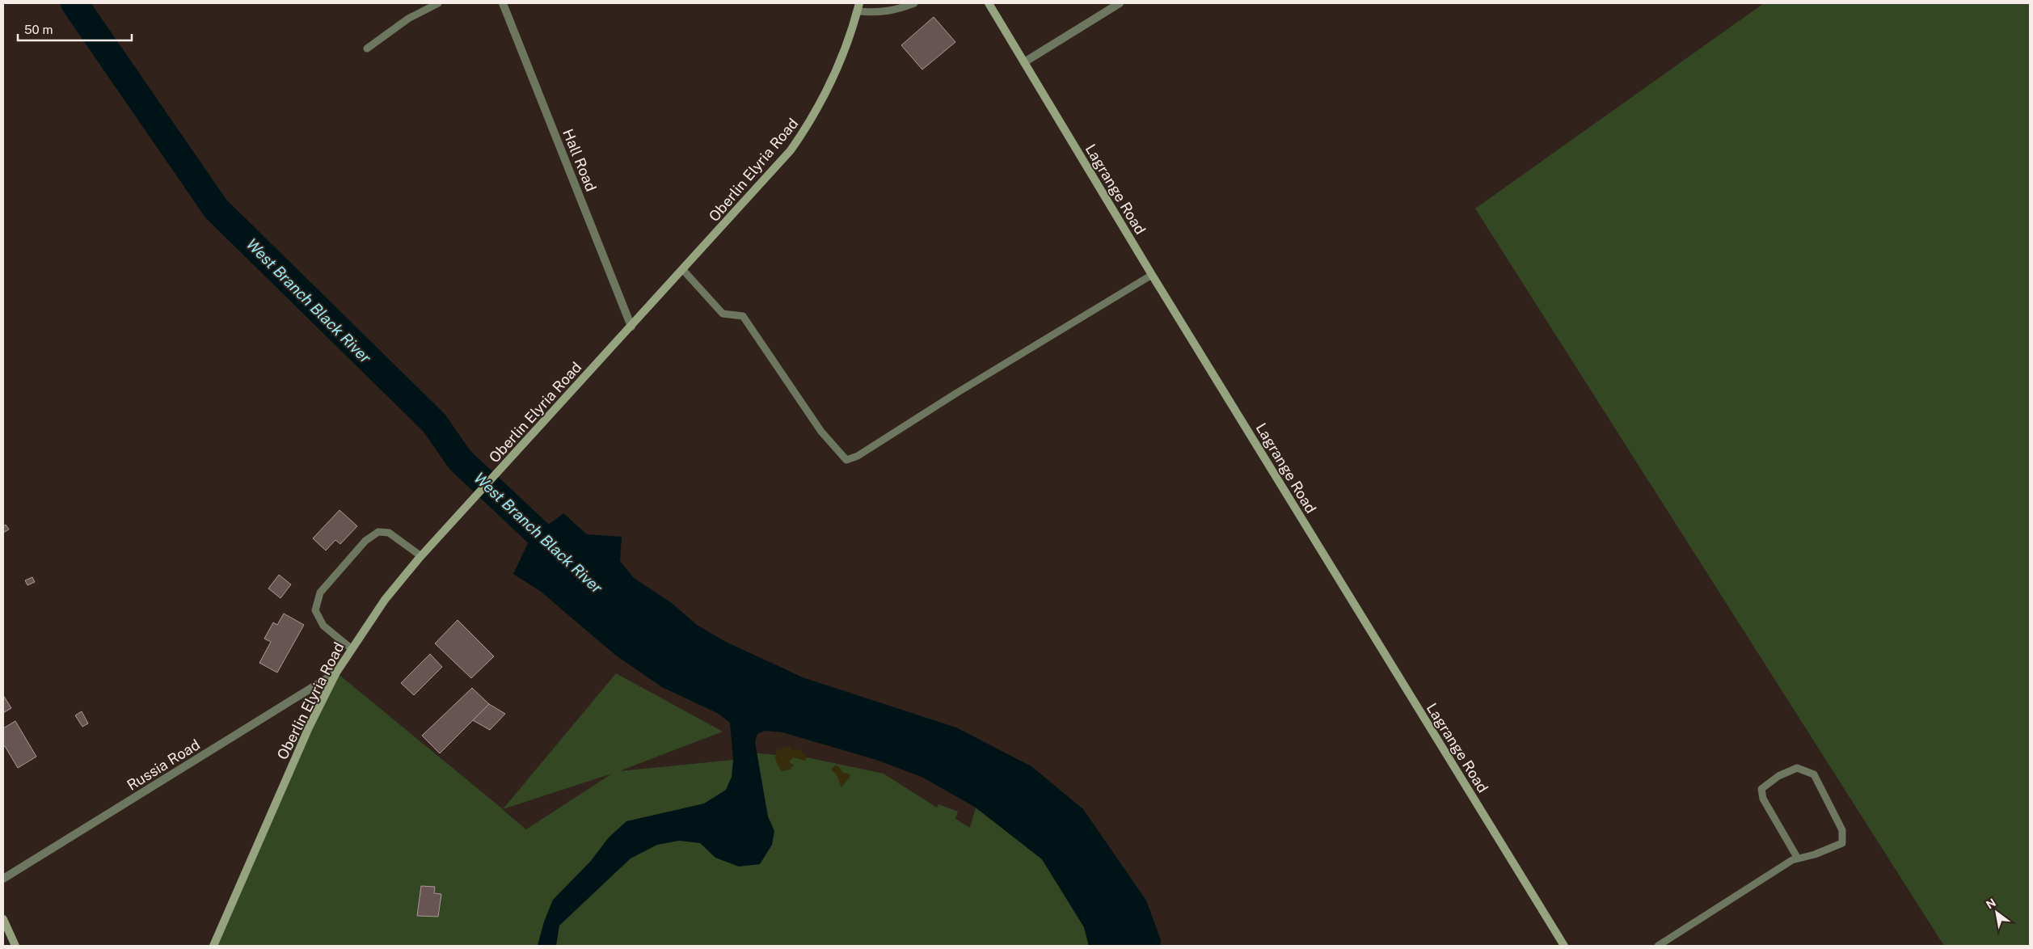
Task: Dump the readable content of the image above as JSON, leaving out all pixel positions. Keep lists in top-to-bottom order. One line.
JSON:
{"streets":{"main road":["Oberlin Elyria Road","Lagrange Road"],"street":["Hall Road","Russia Road"]},"crossings":[["Hall Road","Oberlin Elyria Road"],["Oberlin Elyria Road","Russia Road"]],"water":["West Branch Black River"],"scale_bar":"50 m","north":"top left"}
